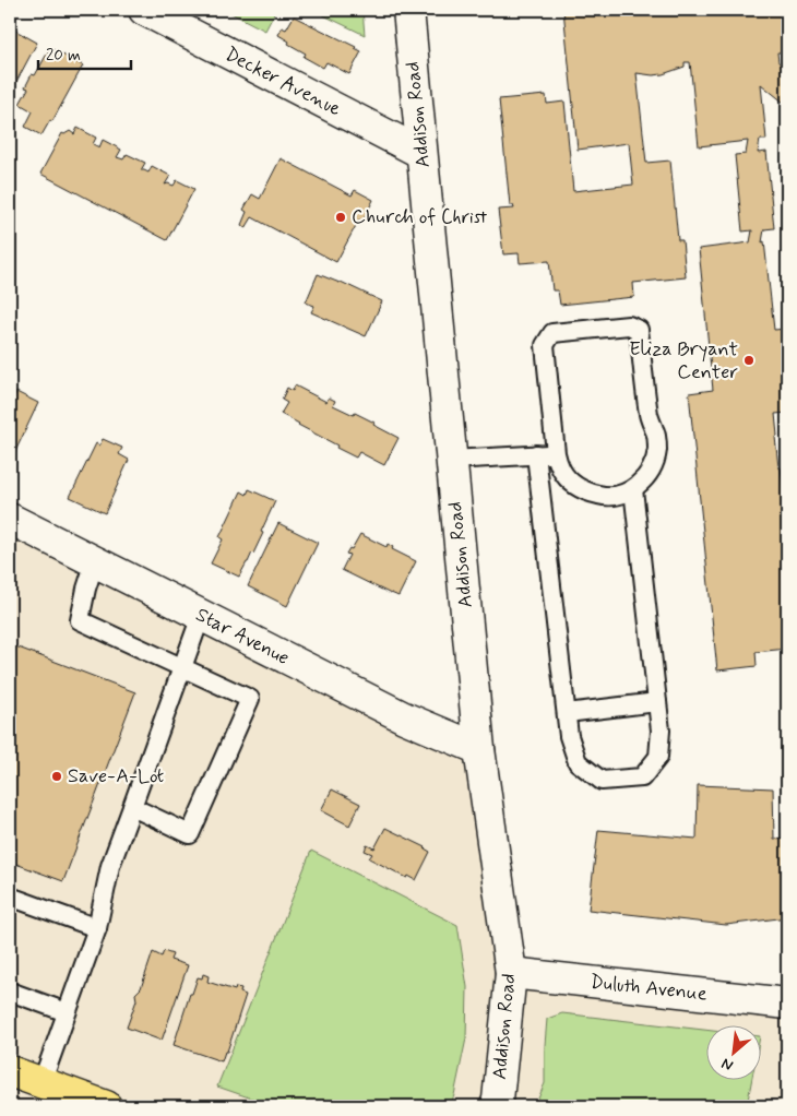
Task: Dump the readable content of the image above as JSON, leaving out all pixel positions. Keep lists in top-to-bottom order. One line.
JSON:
{"streets":{"street":["Decker Avenue","Addison Road","Star Avenue","Duluth Avenue"]},"crossings":[["Decker Avenue","Addison Road"],["Addison Road","Star Avenue"],["Addison Road","Duluth Avenue"]],"places":["Church of Christ","Eliza Bryant Center","Save-A-Lot"],"scale_bar":"20 m","north":"bottom left"}
